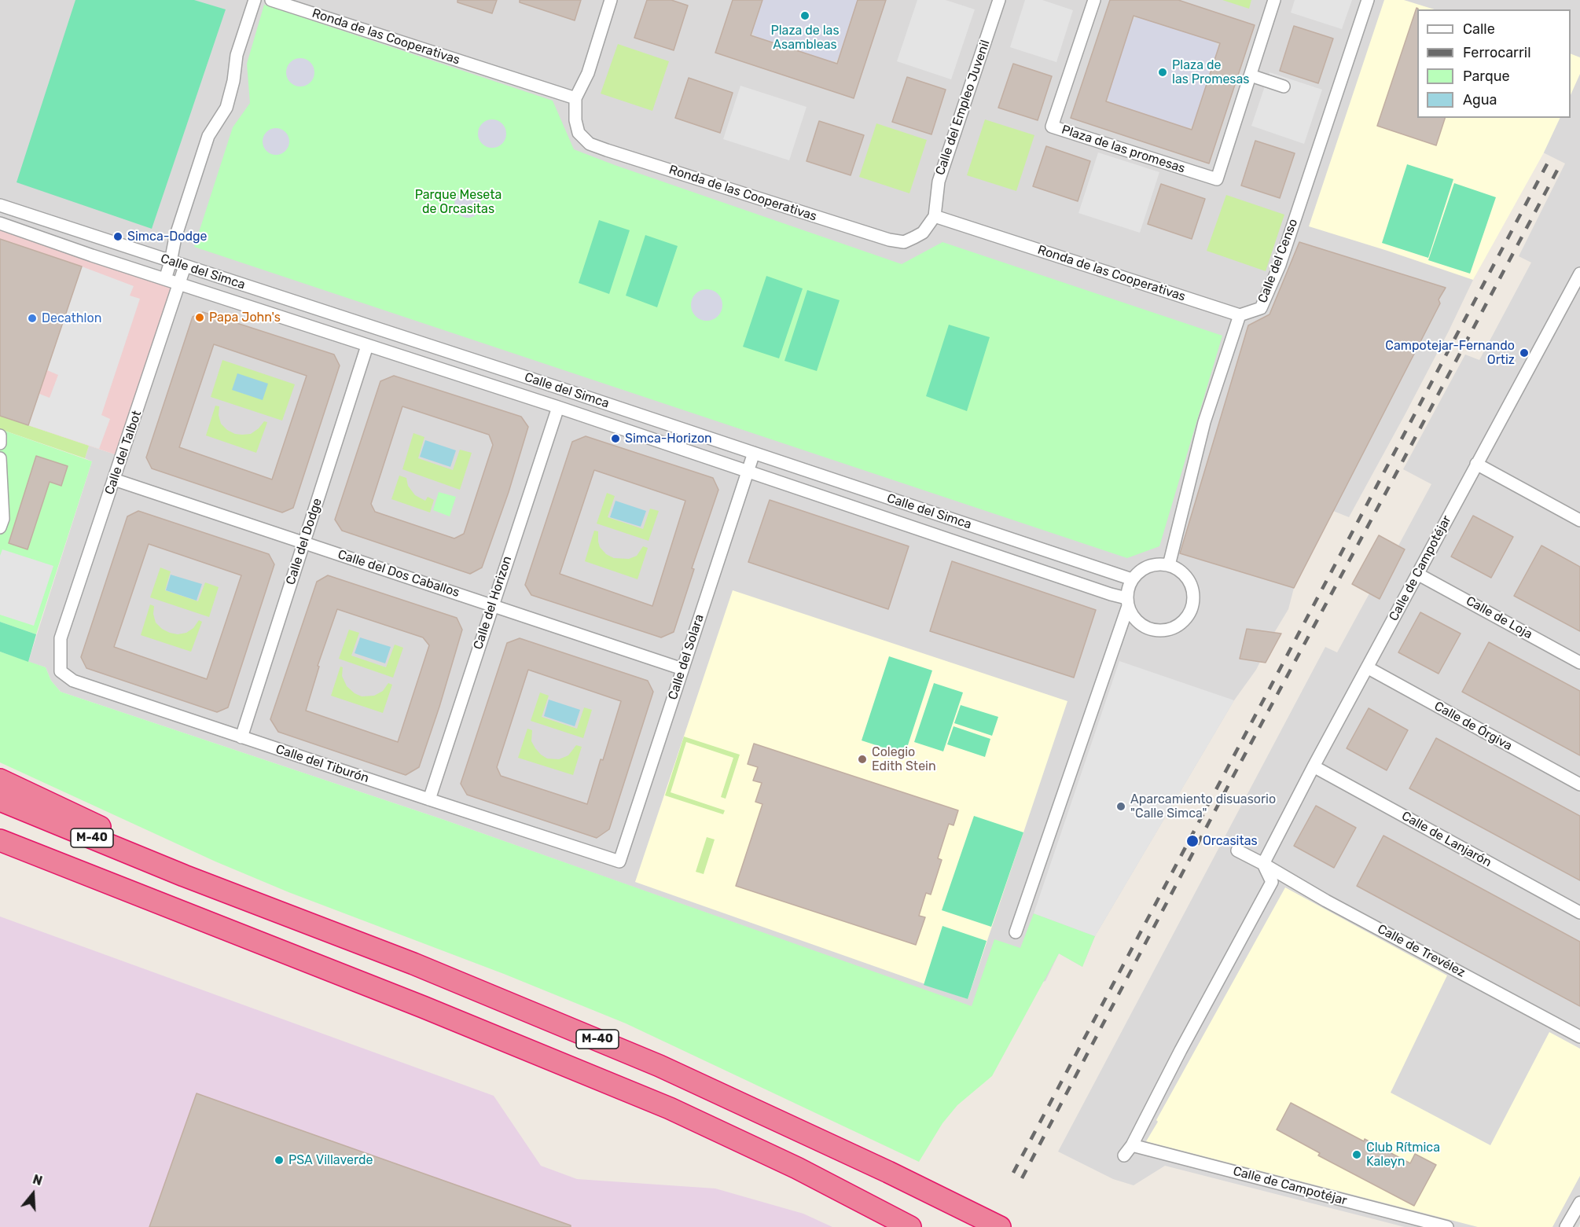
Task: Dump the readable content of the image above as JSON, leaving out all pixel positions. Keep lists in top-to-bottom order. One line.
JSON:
{"streets":{"highway":["M-40"],"street":["Ronda de las Cooperativas","Calle del Empleo Juvenil","Plaza de las promesas","Calle del Censo","Calle del Simca","Calle del Talbot","Calle del Dodge","Calle de Campotéjar","Calle del Dos Caballos","Calle del Horizon","Calle de Loja","Calle del Solara","Calle de Órgiva","Calle del Tiburón","Calle de Lanjarón","Calle de Trevélez"]},"crossings":[["Ronda de las Cooperativas","Calle del Empleo Juvenil"],["Ronda de las Cooperativas","Calle del Censo"],["Calle del Simca","Calle del Talbot"],["Calle del Simca","Calle del Dodge"],["Calle del Simca","Calle del Horizon"],["Calle del Simca","Calle del Solara"],["Calle del Talbot","Calle del Dos Caballos"],["Calle del Talbot","Calle del Tiburón"],["Calle del Dodge","Calle del Dos Caballos"],["Calle del Dodge","Calle del Tiburón"],["Calle de Campotéjar","Calle de Loja"],["Calle de Campotéjar","Calle de Órgiva"],["Calle de Campotéjar","Calle de Lanjarón"],["Calle de Campotéjar","Calle de Trevélez"],["Calle del Dos Caballos","Calle del Horizon"],["Calle del Dos Caballos","Calle del Solara"],["Calle del Horizon","Calle del Tiburón"],["Calle del Solara","Calle del Tiburón"]],"parks":["Parque Meseta de Orcasitas"],"places":["Plaza de las Asambleas","Plaza de las Promesas","Simca-Dodge","Papa John's","Decathlon","Campotejar-Fernando Ortiz","Simca-Horizon","Colegio Edith Stein","Aparcamiento disuasorio \"Calle Simca\"","Orcasitas","Club Rítmica Kaleyn","PSA Villaverde"],"legend":["Calle","Ferrocarril","Parque","Agua"],"north":"top"}
